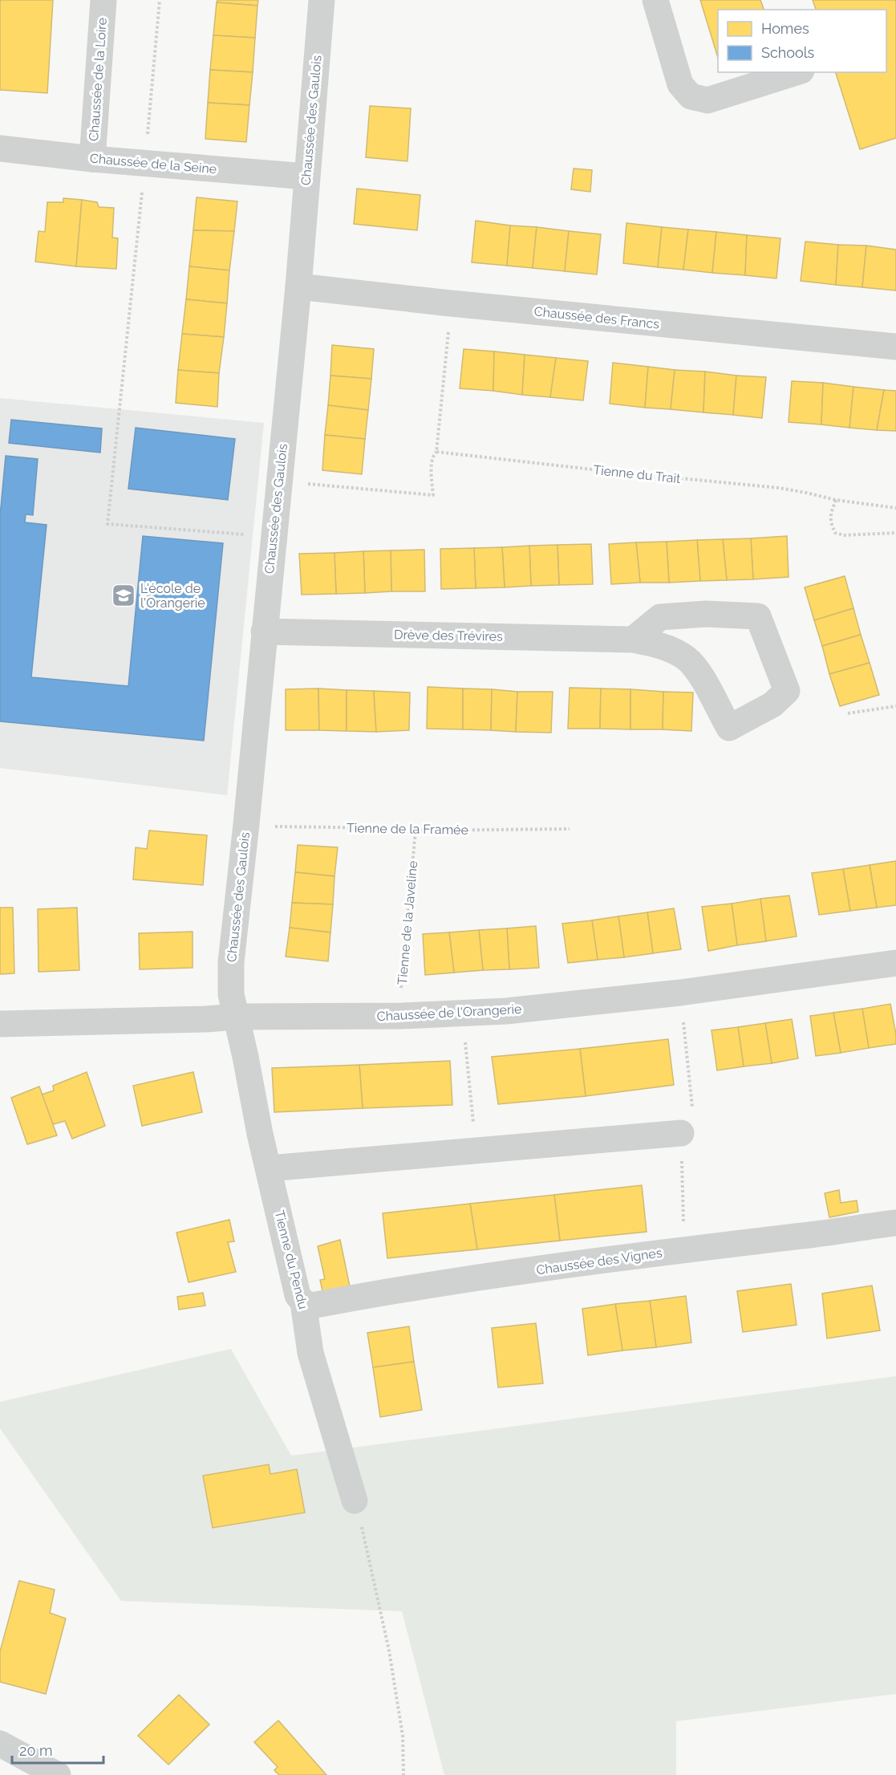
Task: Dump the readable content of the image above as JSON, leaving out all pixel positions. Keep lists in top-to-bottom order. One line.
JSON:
{"streets":{"street":["Chaussée de la Loire","Chaussée des Gaulois","Chaussée de la Seine","Chaussée des Francs","Drève des Trévires","Chaussée de l'Orangerie","Tienne du Pendu","Chaussée des Vignes"],"path":["Tienne du Trait","Tienne de la Framée","Tienne de la Javeline"]},"crossings":[["Chaussée de la Loire","Chaussée de la Seine"],["Chaussée des Gaulois","Chaussée de la Seine"],["Chaussée des Gaulois","Chaussée des Francs"],["Chaussée des Gaulois","Drève des Trévires"],["Chaussée des Gaulois","Tienne de la Framée"],["Chaussée des Gaulois","Chaussée de l'Orangerie"],["Chaussée des Gaulois","Tienne du Pendu"],["Tienne de la Framée","Tienne de la Javeline"],["Tienne de la Javeline","Chaussée de l'Orangerie"],["Chaussée de l'Orangerie","Tienne du Pendu"],["Tienne du Pendu","Chaussée des Vignes"]],"places":{"school or university":["L'école de l'Orangerie"]},"legend":["Homes","Schools"],"scale_bar":"20 m"}
